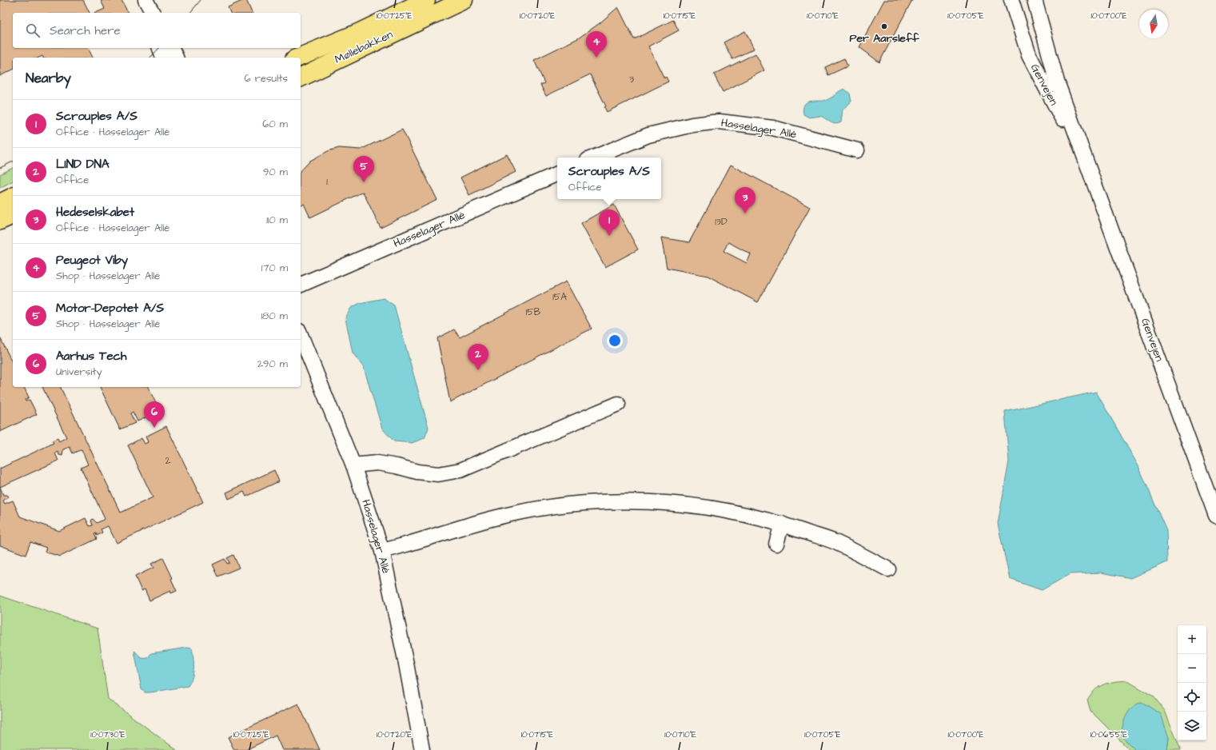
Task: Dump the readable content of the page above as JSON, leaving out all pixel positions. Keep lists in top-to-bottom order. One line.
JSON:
{"streets":{"main road":["Møllebakken"],"street":["Genvejen","Hasselager Allé"]},"places":["Per Aarsleff"],"house_numbers":["3","1","13D","15A","15B","2"],"north":"bottom","page":{"search":"Search here","pins":["4","5","3","1","2","6"],"heading":["Nearby","6 results"],"list":[{"mark":"1","name":"Scrouples A/S","note":"Office · Hasselager Allé","value":"60 m"},{"mark":"2","name":"LIND DNA","note":"Office","value":"90 m"},{"mark":"3","name":"Hedeselskabet","note":"Office · Hasselager Allé","value":"110 m"},{"mark":"4","name":"Peugeot Viby","note":"Shop · Hasselager Allé","value":"170 m"},{"mark":"5","name":"Motor-Depotet A/S","note":"Shop · Hasselager Allé","value":"180 m"},{"mark":"6","name":"Aarhus Tech","note":"University","value":"290 m"}],"popup":["Scrouples A/S","Office"],"map_buttons":["+","−"]},"coordinates":["10°07'25\"E","10°07'20\"E","10°07'15\"E","10°07'10\"E","10°07'05\"E","10°07'00\"E","10°07'30\"E","10°06'55\"E"]}
